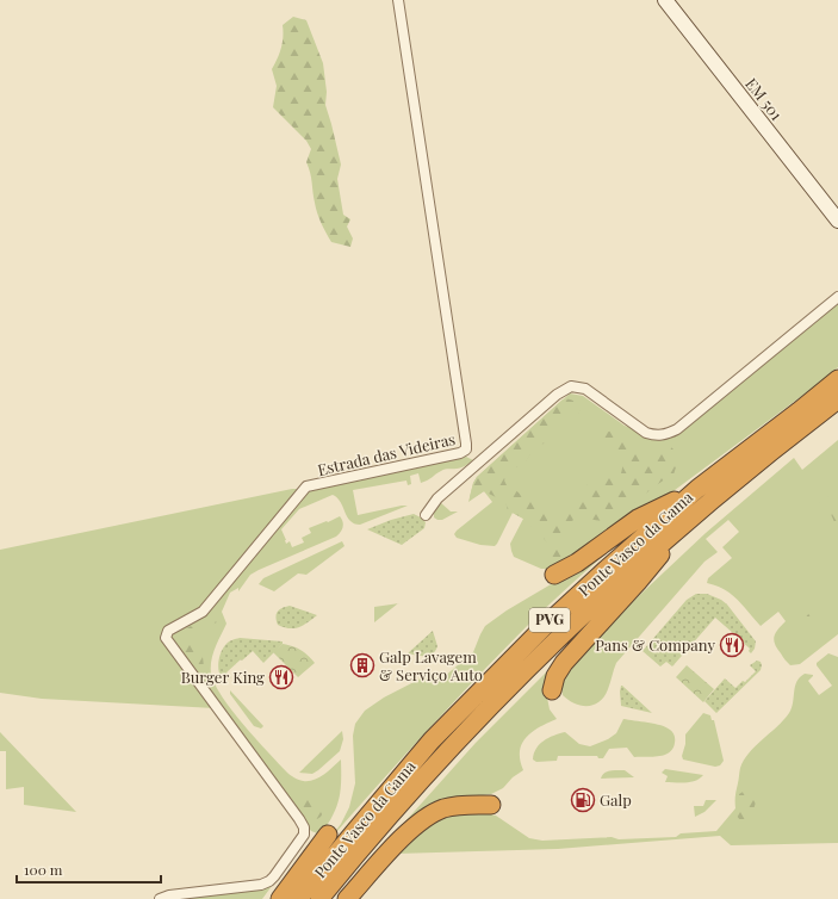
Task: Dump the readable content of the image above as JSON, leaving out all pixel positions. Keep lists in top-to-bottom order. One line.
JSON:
{"streets":{"highway":["Ponte Vasco da Gama","PVG"],"main road":["EM 501"],"street":["Estrada das Videiras"]},"places":{"restaurant":["Pans & Company","Burger King"],"building":["Galp Lavagem & Serviço Auto"],"fuel station":["Galp"]},"scale_bar":"100 m"}
